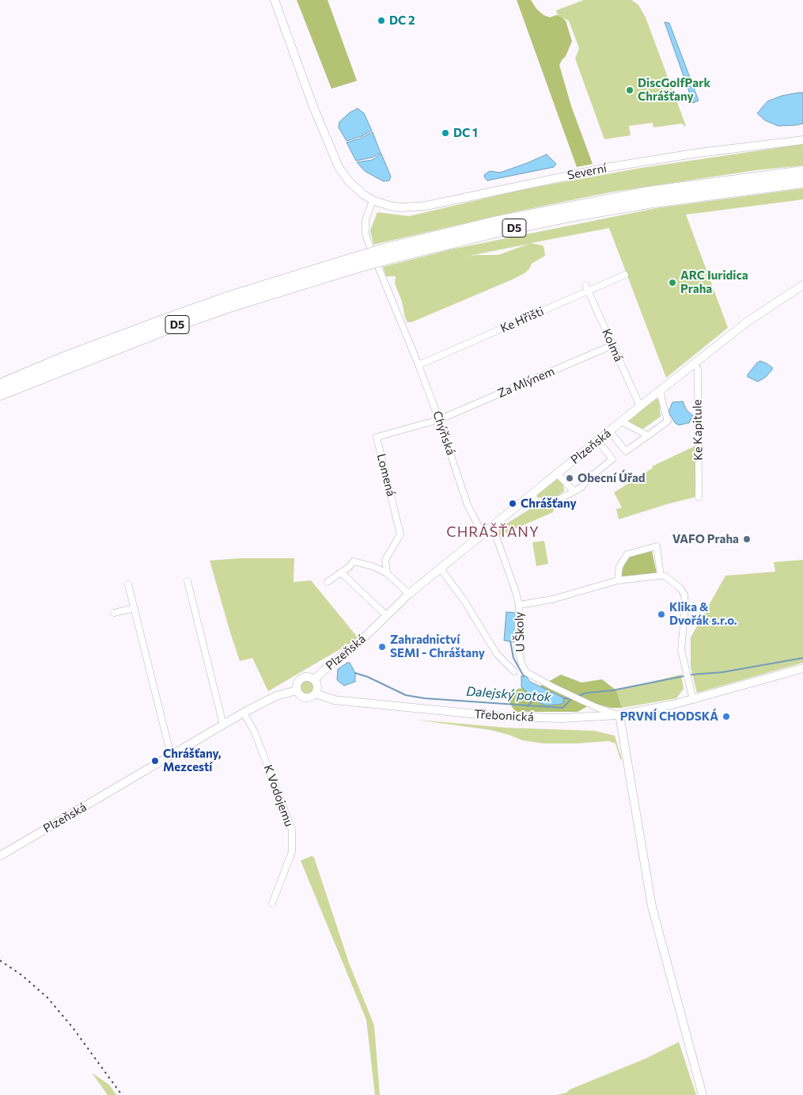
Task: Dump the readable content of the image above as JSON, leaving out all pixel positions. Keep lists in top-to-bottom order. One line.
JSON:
{"streets":{"highway":["D5"],"street":["Severní","Ke Hřišti","Kolmá","Za Mlýnem","Ke Kapitule","Chýňská","Plzeňská","Lomená","U Školy","Třebonická","K Vodojemu"]},"crossings":[["Severní","Chýňská"],["Ke Hřišti","Kolmá"],["Ke Hřišti","Chýňská"],["Kolmá","Za Mlýnem"],["Kolmá","Plzeňská"],["Za Mlýnem","Chýňská"],["Za Mlýnem","Lomená"],["Ke Kapitule","Plzeňská"],["Chýňská","Plzeňská"],["Chýňská","Lomená"],["Plzeňská","Třebonická"],["Plzeňská","K Vodojemu"],["U Školy","Třebonická"]],"districts":["CHRÁŠŤANY"],"water":["Dalejský potok"],"places":["DC 2","DiscGolfPark Chrášťany","DC 1","ARC Iuridica Praha","Obecní Úřad","Chrášťany","VAFO Praha","Klika & Dvořák s.r.o.","Zahradnictví SEMI - Chráštany","PRVNÍ CHODSKÁ","Chrášťany, Mezcestí"]}
